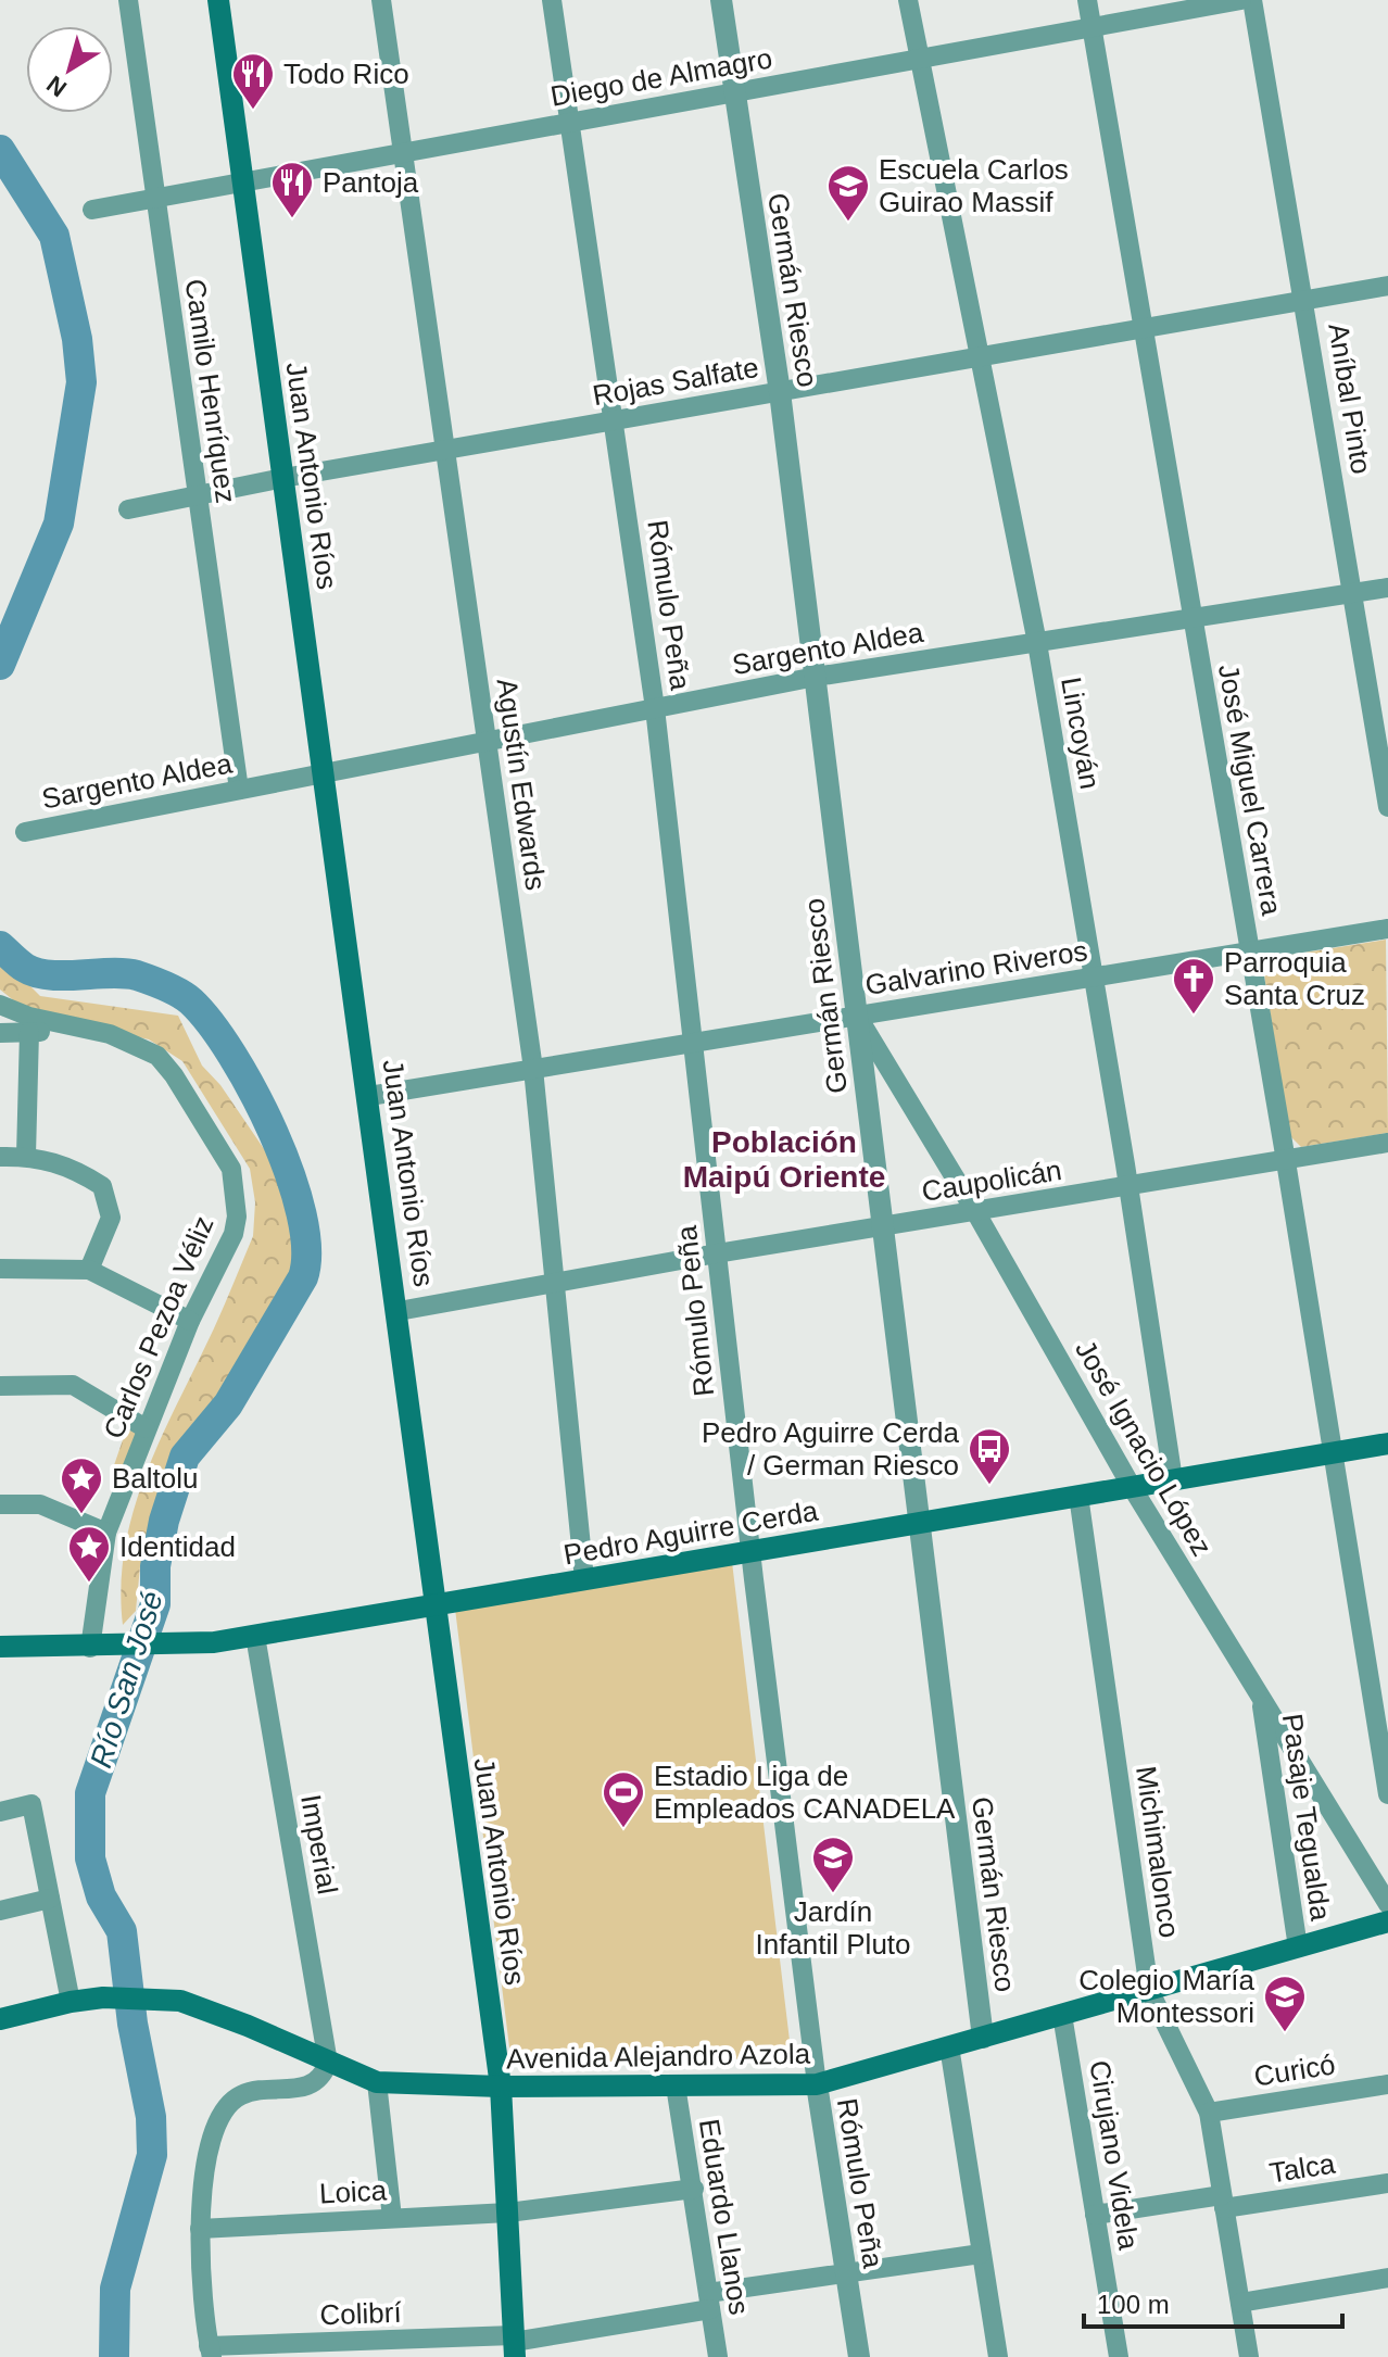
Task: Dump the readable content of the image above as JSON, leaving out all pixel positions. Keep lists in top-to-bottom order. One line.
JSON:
{"streets":{"main road":["Juan Antonio Ríos","Pedro Aguirre Cerda","Avenida Alejandro Azola"],"street":["Diego de Almagro","Germán Riesco","Rojas Salfate","Camilo Henríquez","Aníbal Pinto","Rómulo Peña","Sargento Aldea","Lincoyán","Agustín Edwards","José Miguel Carrera","Galvarino Riveros","Caupolicán","Carlos Pezoa Véliz","José Ignacio López","Pasaje Tegualda","Imperial","Michimalonco","Curicó","Cirujano Videla","Talca","Loica","Eduardo Llanos","Colibrí"]},"crossings":[["Diego de Almagro","Germán Riesco"],["Diego de Almagro","Camilo Henríquez"],["Diego de Almagro","Juan Antonio Ríos"],["Diego de Almagro","Rómulo Peña"],["Diego de Almagro","Lincoyán"],["Diego de Almagro","Agustín Edwards"],["Diego de Almagro","José Miguel Carrera"],["Germán Riesco","Rojas Salfate"],["Germán Riesco","Sargento Aldea"],["Germán Riesco","Galvarino Riveros"],["Germán Riesco","Caupolicán"],["Germán Riesco","José Ignacio López"],["Germán Riesco","Pedro Aguirre Cerda"],["Germán Riesco","Avenida Alejandro Azola"],["Rojas Salfate","Camilo Henríquez"],["Rojas Salfate","Aníbal Pinto"],["Rojas Salfate","Juan Antonio Ríos"],["Rojas Salfate","Rómulo Peña"],["Rojas Salfate","Lincoyán"],["Rojas Salfate","Agustín Edwards"],["Rojas Salfate","José Miguel Carrera"],["Camilo Henríquez","Sargento Aldea"],["Aníbal Pinto","Sargento Aldea"],["Juan Antonio Ríos","Sargento Aldea"],["Juan Antonio Ríos","Galvarino Riveros"],["Juan Antonio Ríos","Caupolicán"],["Juan Antonio Ríos","Pedro Aguirre Cerda"],["Juan Antonio Ríos","Avenida Alejandro Azola"],["Juan Antonio Ríos","Loica"],["Juan Antonio Ríos","Colibrí"],["Rómulo Peña","Sargento Aldea"],["Rómulo Peña","Galvarino Riveros"],["Rómulo Peña","Caupolicán"],["Rómulo Peña","Pedro Aguirre Cerda"],["Rómulo Peña","Avenida Alejandro Azola"],["Rómulo Peña","Colibrí"],["Sargento Aldea","Lincoyán"],["Sargento Aldea","Agustín Edwards"],["Sargento Aldea","José Miguel Carrera"],["Lincoyán","Galvarino Riveros"],["Lincoyán","Caupolicán"],["Lincoyán","Pedro Aguirre Cerda"],["Agustín Edwards","Galvarino Riveros"],["Agustín Edwards","Caupolicán"],["Agustín Edwards","Pedro Aguirre Cerda"],["José Miguel Carrera","Galvarino Riveros"],["José Miguel Carrera","Caupolicán"],["José Miguel Carrera","Pedro Aguirre Cerda"],["Galvarino Riveros","José Ignacio López"],["Caupolicán","José Ignacio López"],["Carlos Pezoa Véliz","Pedro Aguirre Cerda"],["José Ignacio López","Pedro Aguirre Cerda"],["José Ignacio López","Pasaje Tegualda"],["Pedro Aguirre Cerda","Imperial"],["Pedro Aguirre Cerda","Michimalonco"],["Pasaje Tegualda","Avenida Alejandro Azola"],["Imperial","Avenida Alejandro Azola"],["Michimalonco","Avenida Alejandro Azola"],["Michimalonco","Curicó"],["Michimalonco","Talca"],["Avenida Alejandro Azola","Cirujano Videla"],["Avenida Alejandro Azola","Eduardo Llanos"],["Cirujano Videla","Talca"],["Loica","Eduardo Llanos"],["Eduardo Llanos","Colibrí"]],"districts":["Población Maipú Oriente"],"water":["Río San José"],"places":{"restaurant":["Todo Rico","Pantoja"],"school or university":["Escuela Carlos Guirao Massif","Jardín Infantil Pluto","Colegio María Montessori"],"church":["Parroquia Santa Cruz"],"bus stop":["Pedro Aguirre Cerda / German Riesco"],"place":["Baltolu","Identidad"],"sports":["Estadio Liga de Empleados CANADELA"]},"scale_bar":"100 m","north":"bottom left"}
